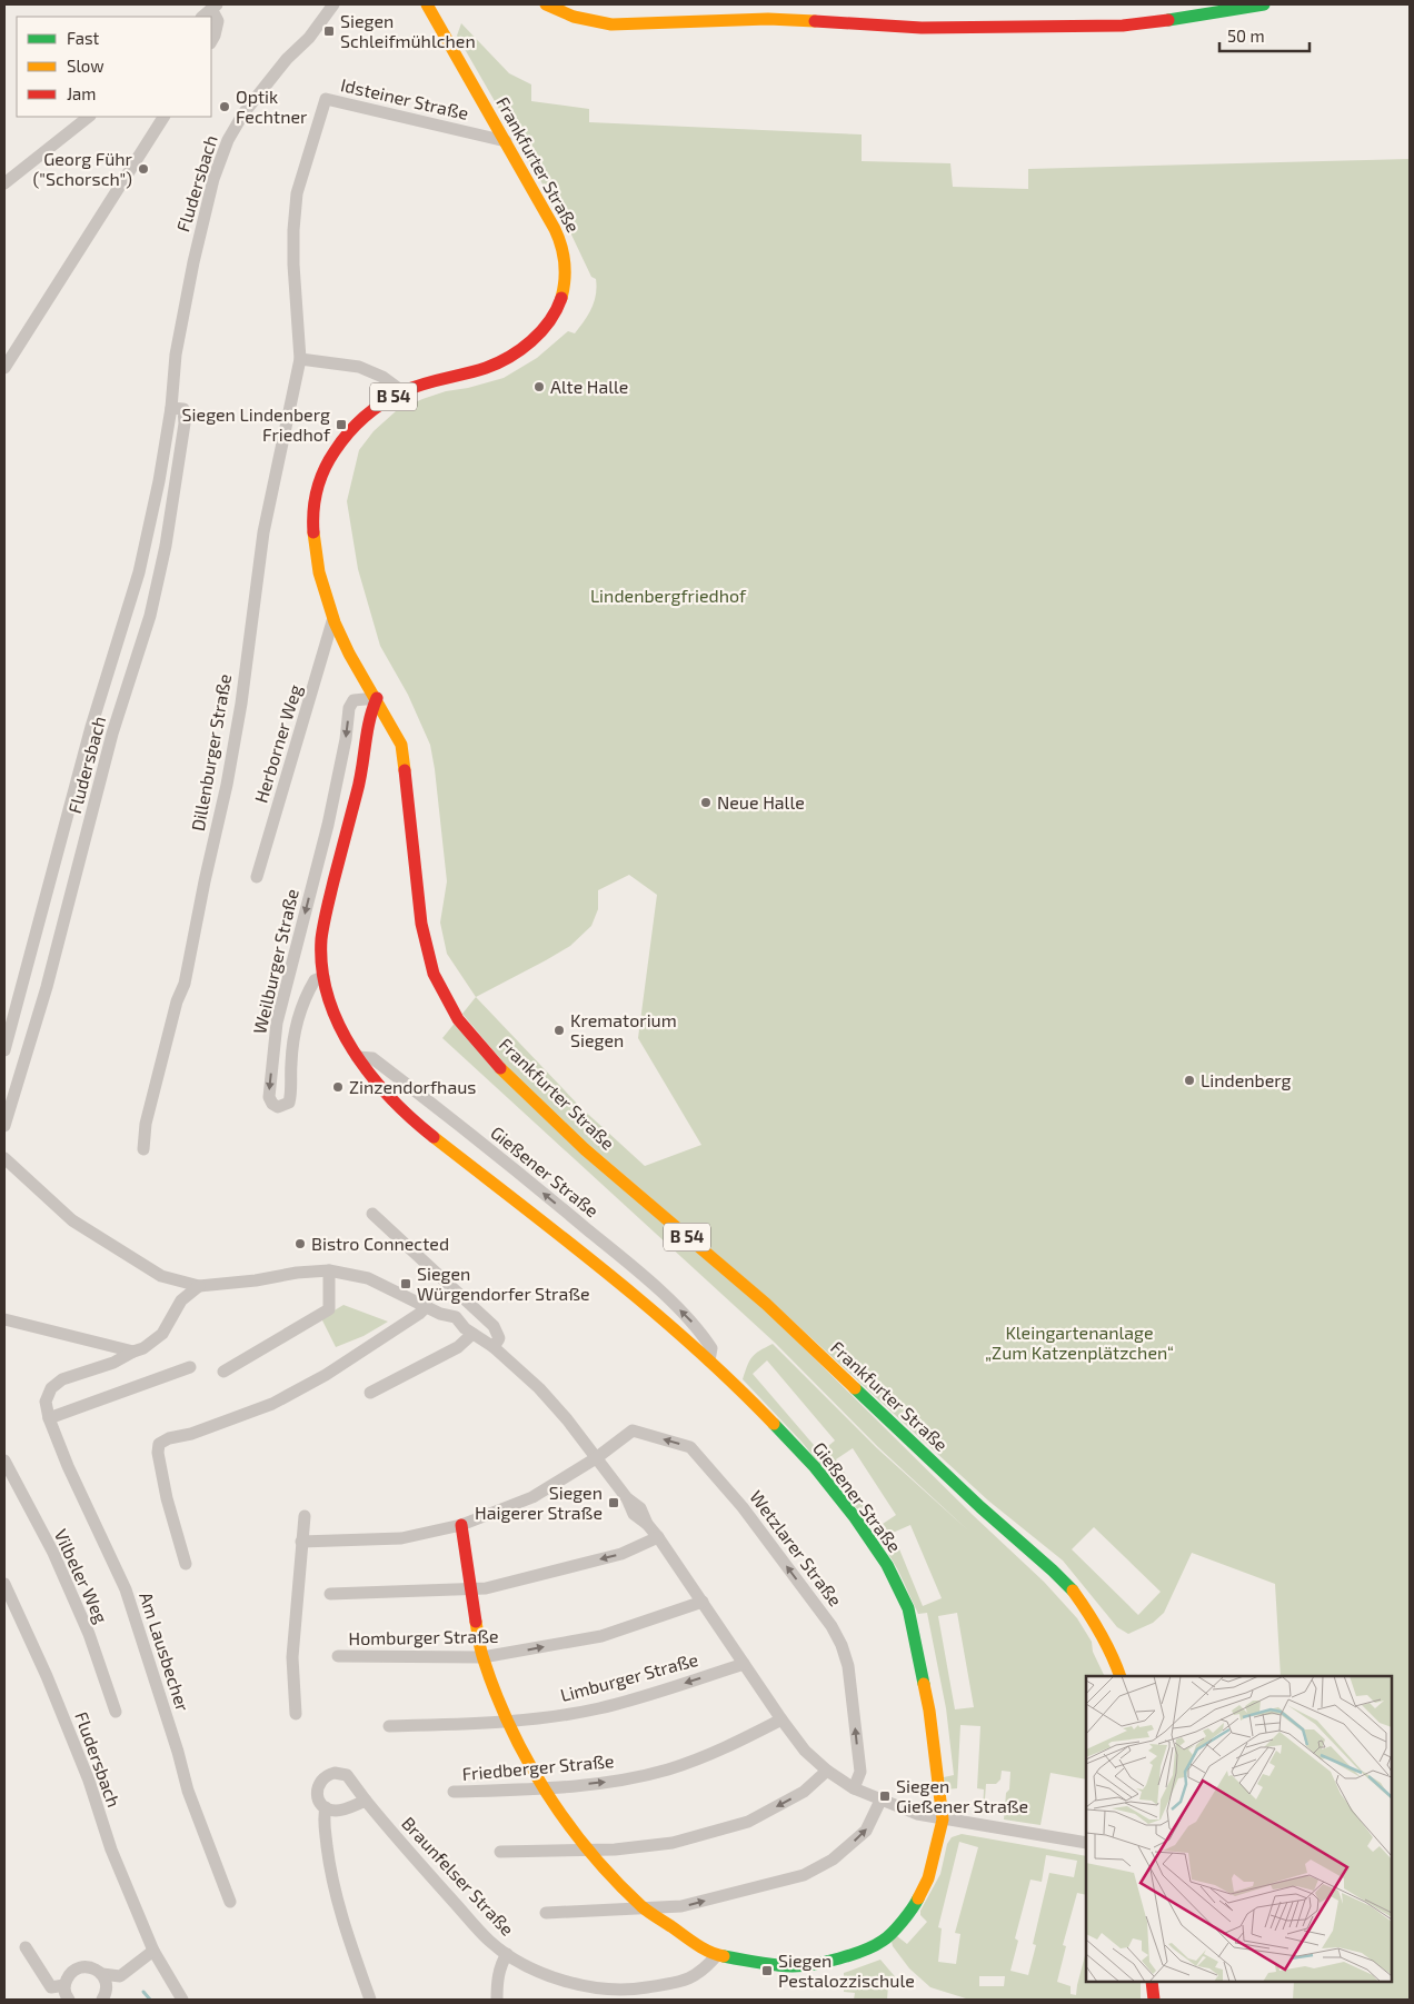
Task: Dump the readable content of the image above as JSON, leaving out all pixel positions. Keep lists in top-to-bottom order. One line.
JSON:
{"streets":{"main road":["Frankfurter Straße","B 54","Gießener Straße"],"street":["Idsteiner Straße","Fludersbach","Herborner Weg","Dillenburger Straße","Weilburger Straße","Wetzlarer Straße","Vilbeler Weg","Homburger Straße","Am Lausbecher","Limburger Straße","Friedberger Straße","Braunfelser Straße"]},"crossings":[["Idsteiner Straße","Frankfurter Straße"],["Idsteiner Straße","Dillenburger Straße"],["Frankfurter Straße","Herborner Weg"],["Frankfurter Straße","Weilburger Straße"],["Frankfurter Straße","Gießener Straße"],["Weilburger Straße","Gießener Straße"],["Gießener Straße","Homburger Straße"],["Gießener Straße","Limburger Straße"],["Gießener Straße","Friedberger Straße"],["Gießener Straße","Braunfelser Straße"]],"one_way":["Limburger Straße"],"parks":["Lindenbergfriedhof","Kleingartenanlage „Zum Katzenplätzchen“"],"places":{"transit":["Siegen Schleifmühlchen","Siegen Lindenberg Friedhof","Siegen Würgendorfer Straße","Siegen Haigerer Straße","Siegen Gießener Straße","Siegen Pestalozzischule"],"other":["Optik Fechtner","Georg Führ (\"Schorsch\")","Alte Halle","Neue Halle","Krematorium Siegen","Lindenberg","Zinzendorfhaus","Bistro Connected"]},"legend":["Fast","Slow","Jam"],"scale_bar":"50 m"}
